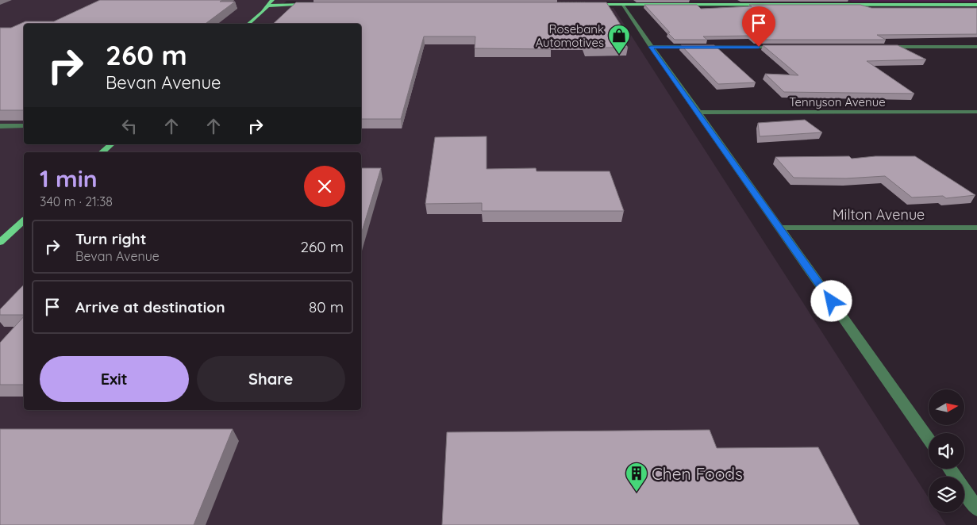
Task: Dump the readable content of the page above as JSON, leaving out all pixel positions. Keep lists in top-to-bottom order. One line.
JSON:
{"streets":{"street":["Tennyson Avenue","Milton Avenue"]},"places":{"shop":["Rosebank Automotives"],"building":["Chen Foods"]},"north":"right","page":{"turn":["260 m","Bevan Avenue"],"heading":["1 min","340 m · 21:38"],"list":[{"name":"Turn right","note":"Bevan Avenue","value":"260 m"},{"name":"Arrive at destination","value":"80 m"}],"buttons":["Exit","Share"]}}
